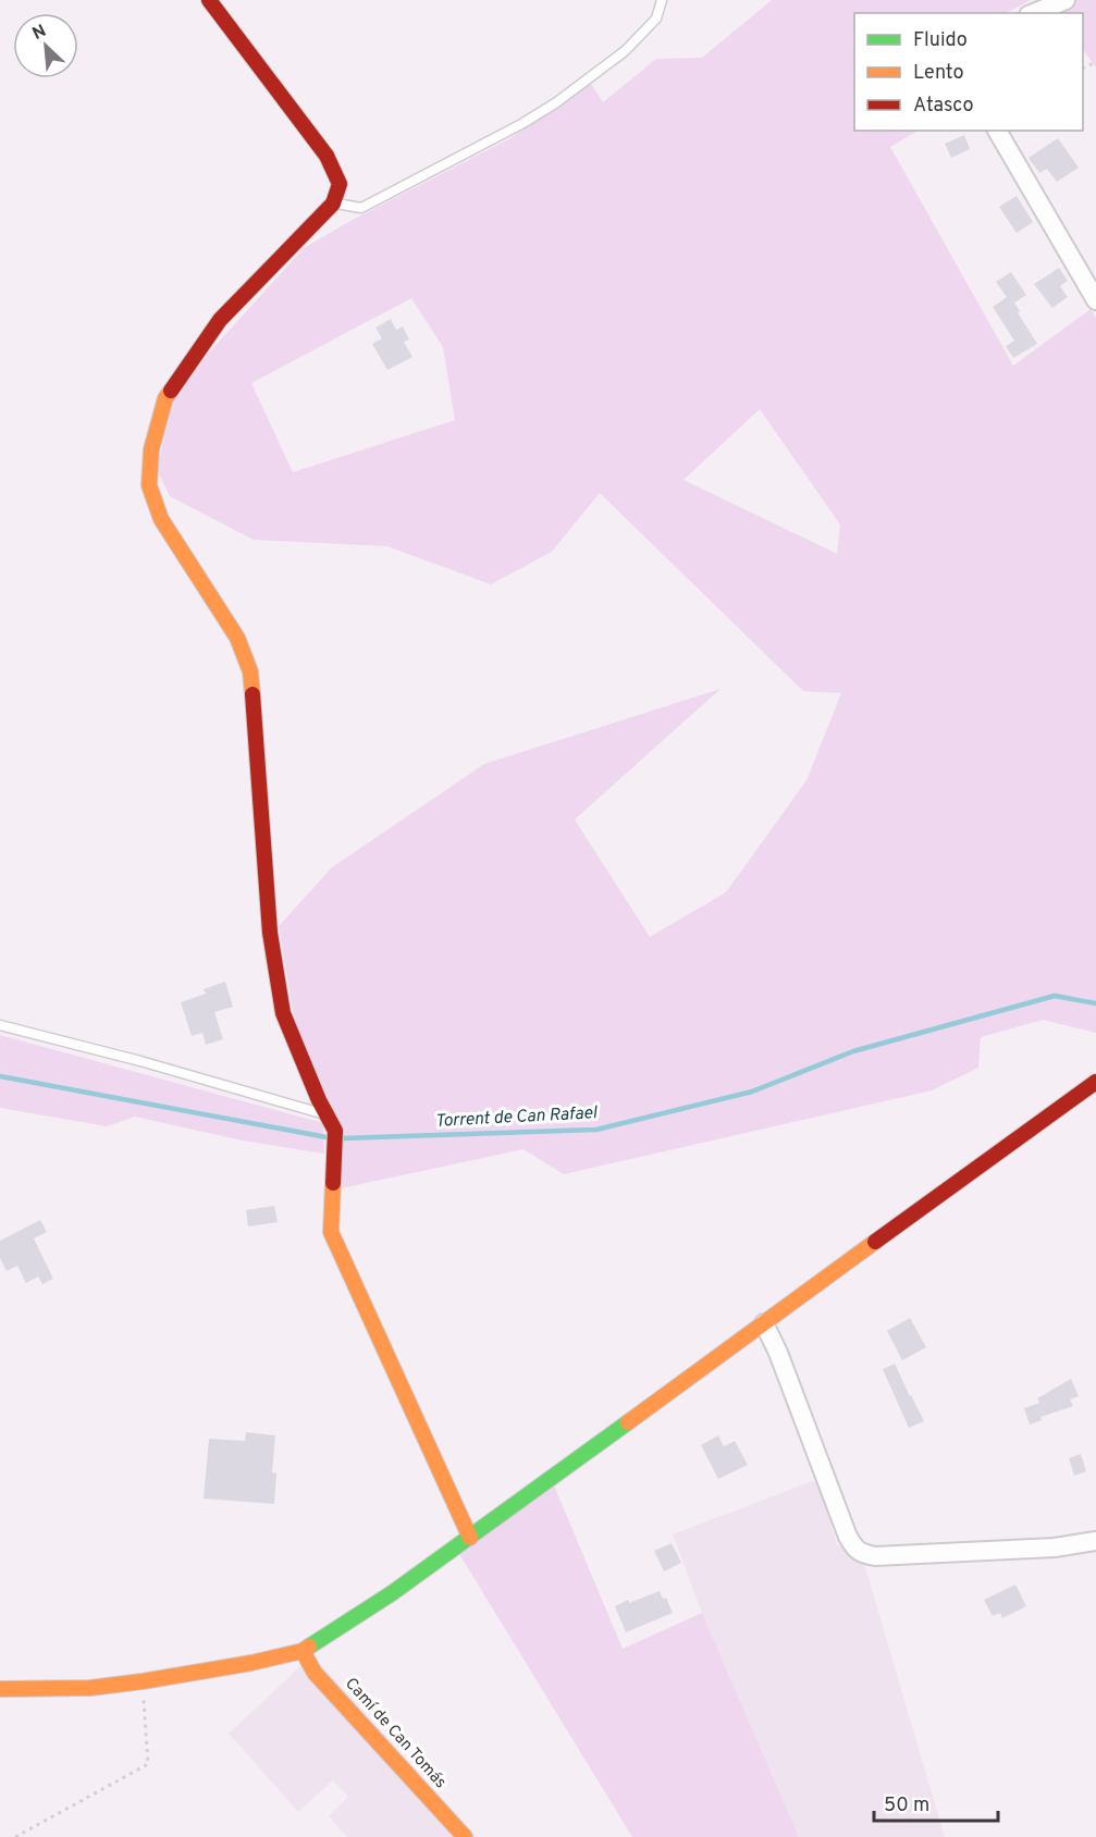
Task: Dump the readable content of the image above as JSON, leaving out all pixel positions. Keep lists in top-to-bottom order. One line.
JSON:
{"streets":{"street":["Camí de Can Tomás"]},"water":["Torrent de Can Rafael"],"legend":["Fluido","Lento","Atasco"],"scale_bar":"50 m","north":"top left"}
